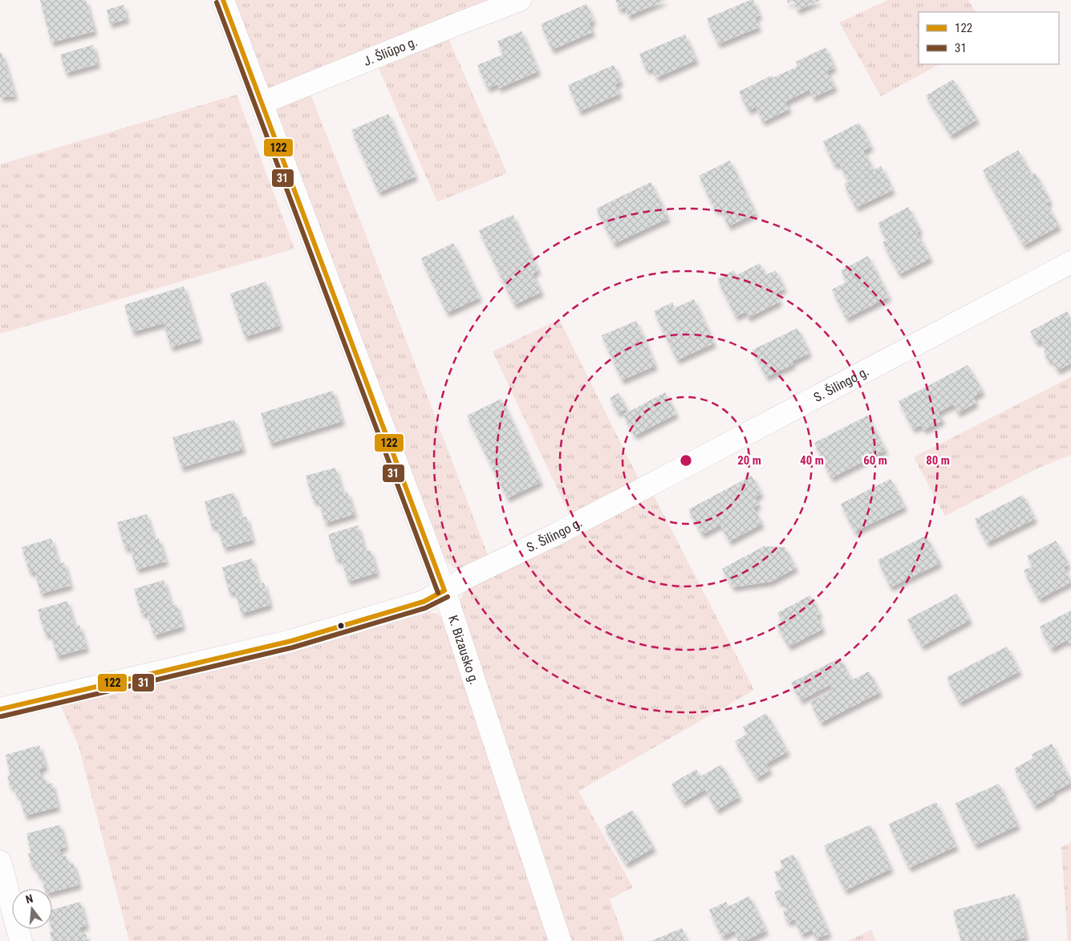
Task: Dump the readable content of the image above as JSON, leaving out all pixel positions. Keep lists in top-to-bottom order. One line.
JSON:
{"streets":{"street":["J. Šliūpo g.","S. Šilingo g.","K. Bizausko g."]},"crossings":[["J. Šliūpo g.","K. Bizausko g."],["S. Šilingo g.","K. Bizausko g."]],"lines":["transit line 122","transit line 31"],"legend":["122","31"],"north":"top","rings":["20 m","40 m","60 m","80 m"]}
